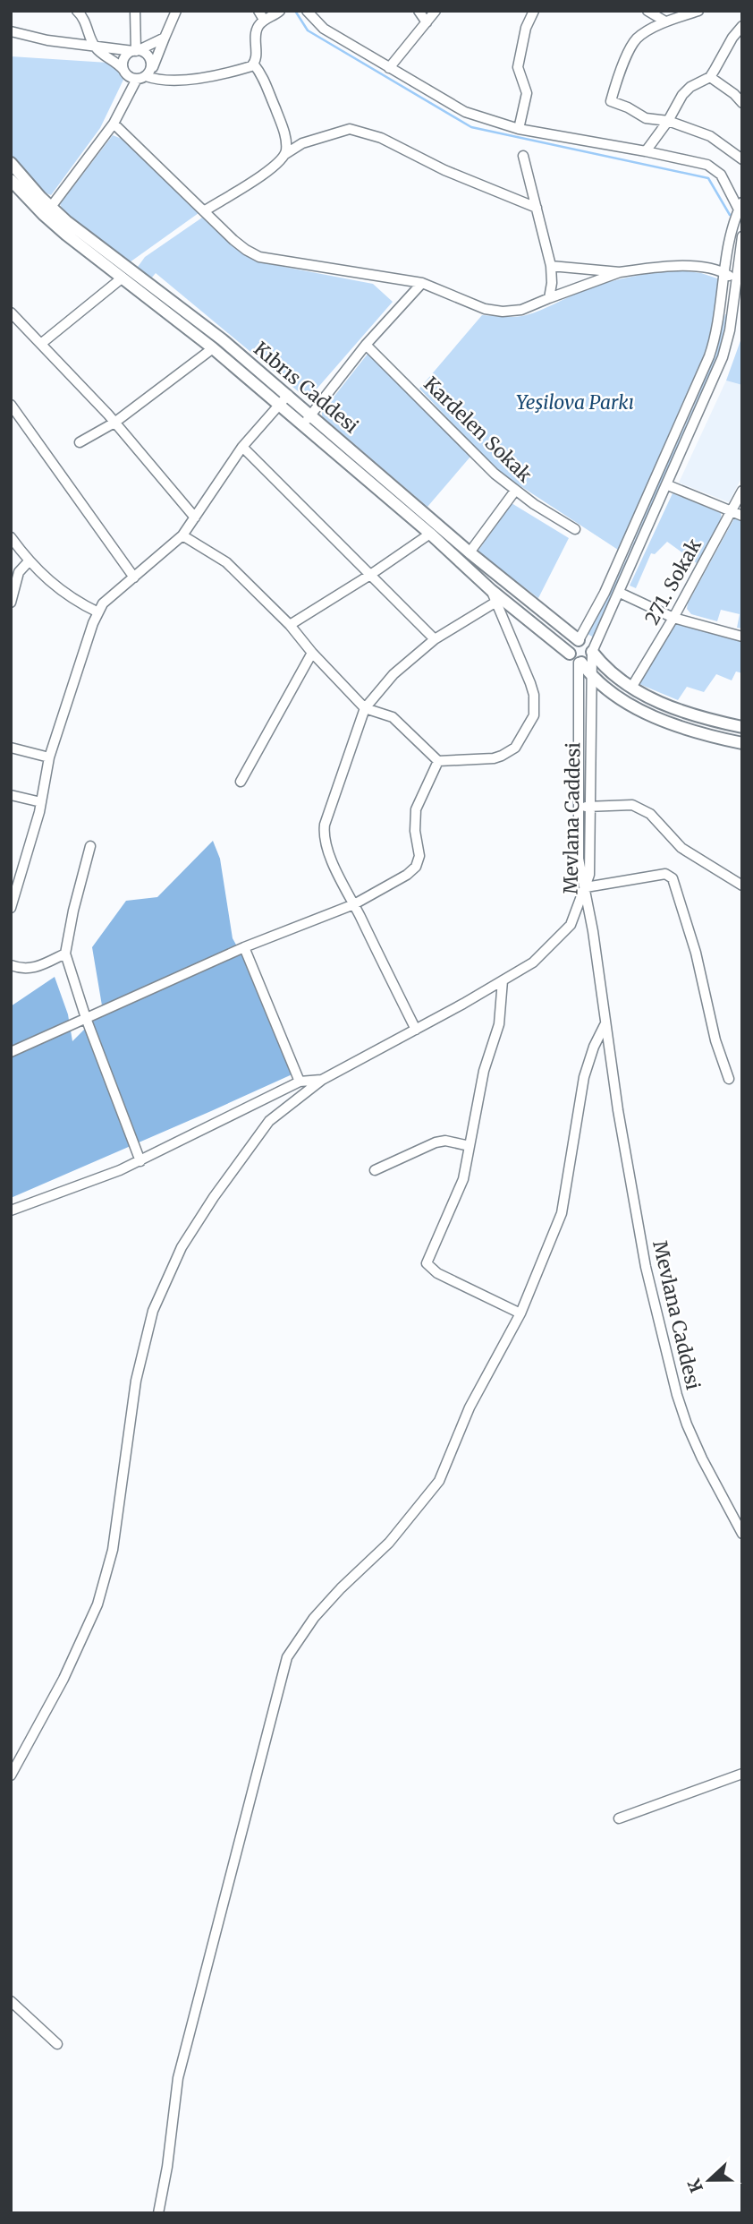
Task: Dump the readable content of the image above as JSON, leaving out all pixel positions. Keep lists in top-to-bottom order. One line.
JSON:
{"streets":{"main road":["Kıbrıs Caddesi"],"street":["Kardelen Sokak","271. Sokak","Mevlana Caddesi"]},"crossings":[["Kıbrıs Caddesi","Mevlana Caddesi"]],"parks":["Yeşilova Parkı"],"north":"left"}
